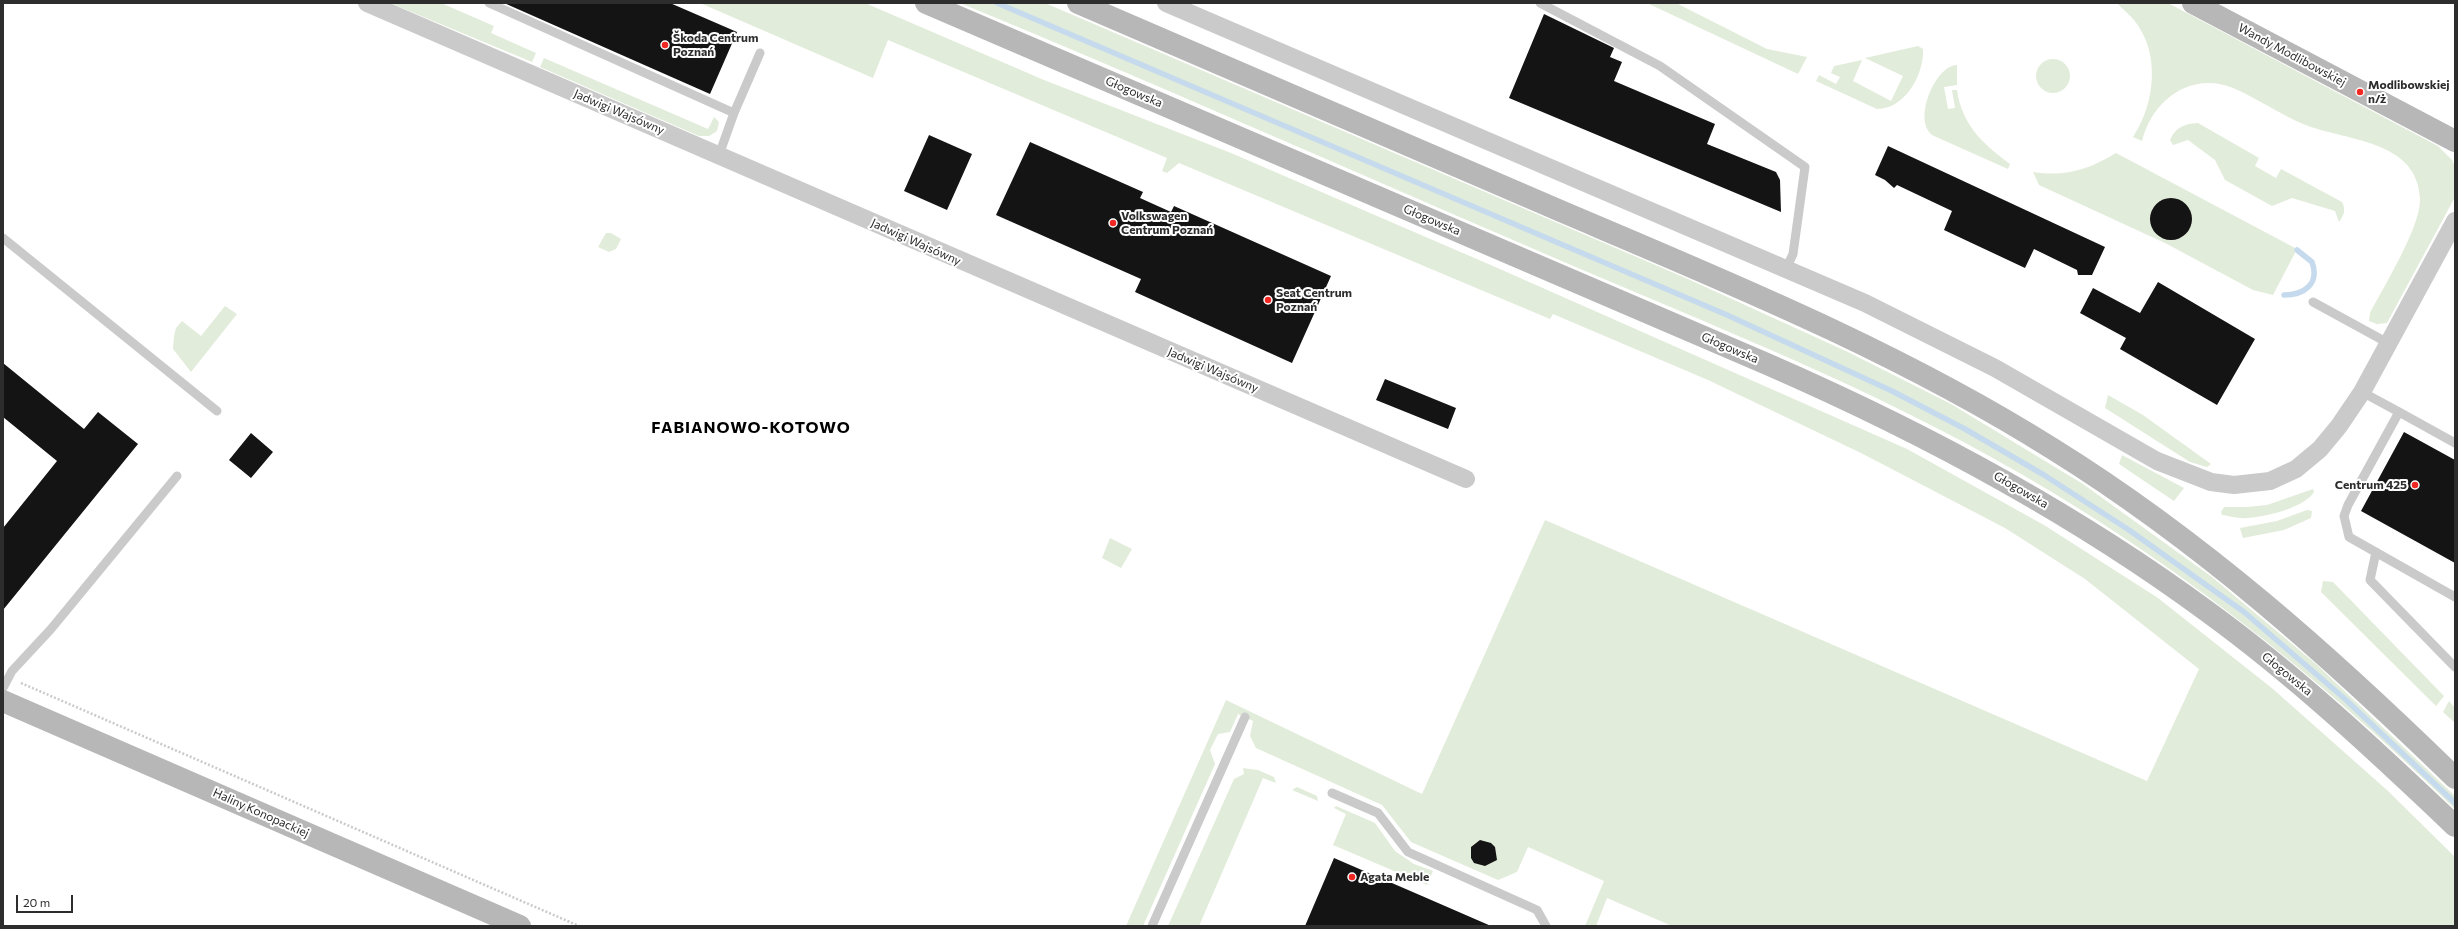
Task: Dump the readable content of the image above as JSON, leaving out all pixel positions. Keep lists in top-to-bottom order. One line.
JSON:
{"streets":{"main road":["Wandy Modlibowskiej","Głogowska","Haliny Konopackiej"],"street":["Jadwigi Wajsówny"]},"districts":["FABIANOWO-KOTOWO"],"places":["Škoda Centrum Poznań","Modlibowskiej n/ż","Volkswagen Centrum Poznań","Seat Centrum Poznań","Centrum 425","Agata Meble"],"scale_bar":"20 m"}
